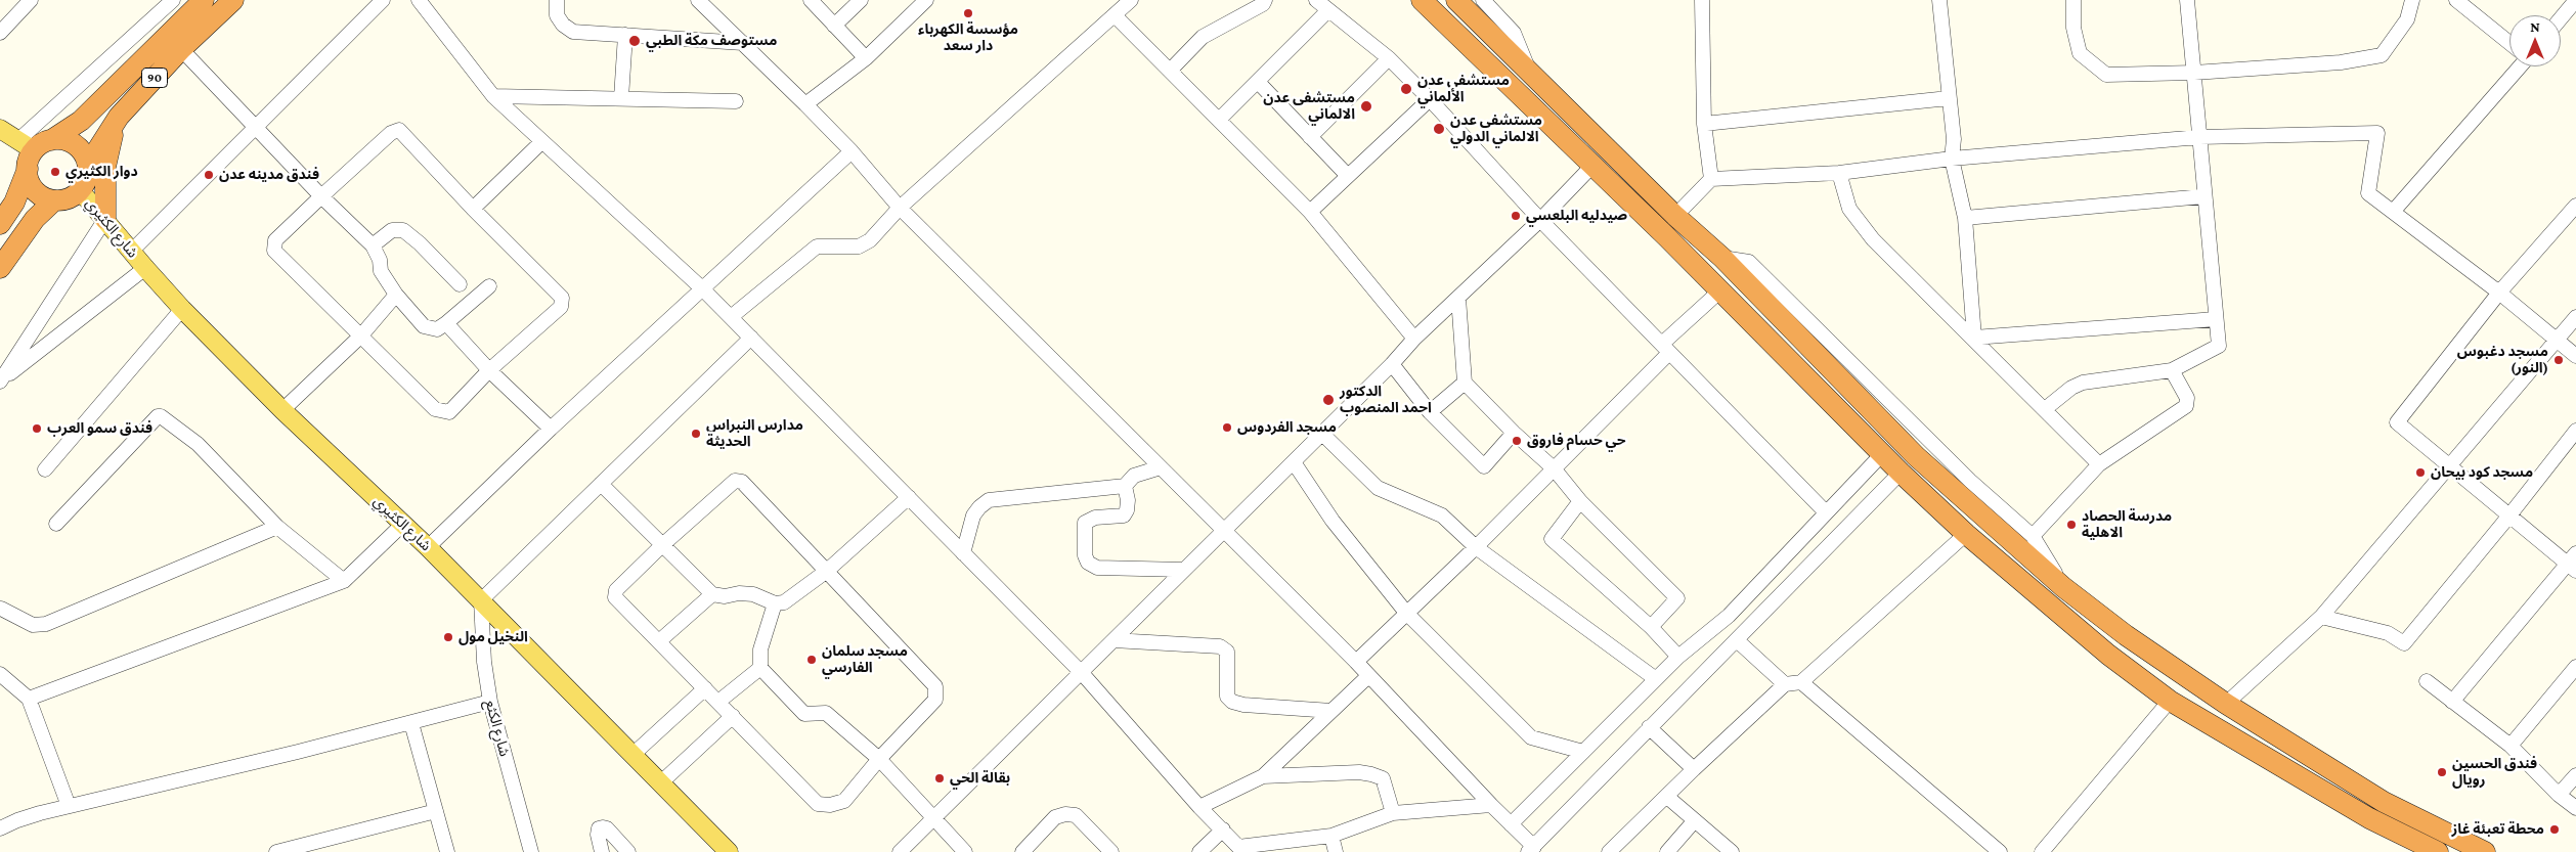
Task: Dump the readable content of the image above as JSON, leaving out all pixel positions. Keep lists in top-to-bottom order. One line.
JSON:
{"streets":{"highway":["90"],"main road":["شارع الكثيري"],"street":["شارع الكثع"]},"crossings":[["90","شارع الكثيري"],["شارع الكثيري","شارع الكثع"]],"places":["مؤسسة الكهرباء دار سعد","مستوصف مكة الطبي","مستشفى عدن الألماني","مستشفى عدن الالماني","مستشفى عدن الالماني الدولي","دوار الكثيري","فندق مدينه عدن","صيدليه البلعسي","مسجد دغبوس (النور)","الدكتور احمد المنصوب","مسجد الفردوس","فندق سمو العرب","مدارس النبراس الحديثة","حي حسام فاروق","مسجد كود بيحان","مدرسة الحصاد الاهلية","النخيل مول","مسجد سلمان الفارسي","فندق الحسين رويال","بقالة الحي","محطة تعبئة غاز"],"north":"top"}
